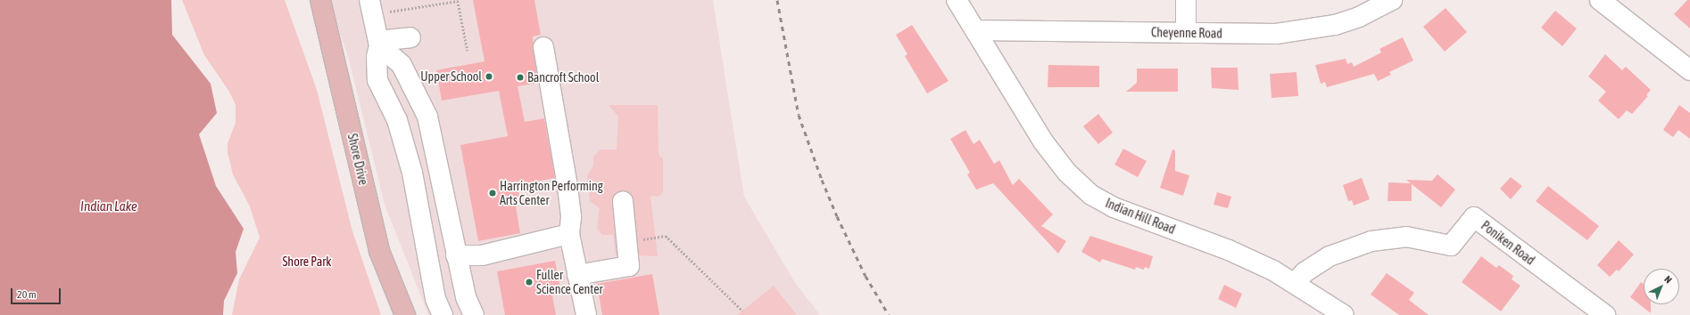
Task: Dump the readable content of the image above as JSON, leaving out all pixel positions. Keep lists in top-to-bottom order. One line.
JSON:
{"streets":{"main road":["Shore Drive"],"street":["Cheyenne Road","Indian Hill Road","Poniken Road"]},"crossings":[["Cheyenne Road","Indian Hill Road"],["Indian Hill Road","Poniken Road"]],"water":["Indian Lake"],"parks":["Shore Park"],"places":["Upper School","Bancroft School","Harrington Performing Arts Center","Fuller Science Center"],"scale_bar":"20 m","north":"top right"}
